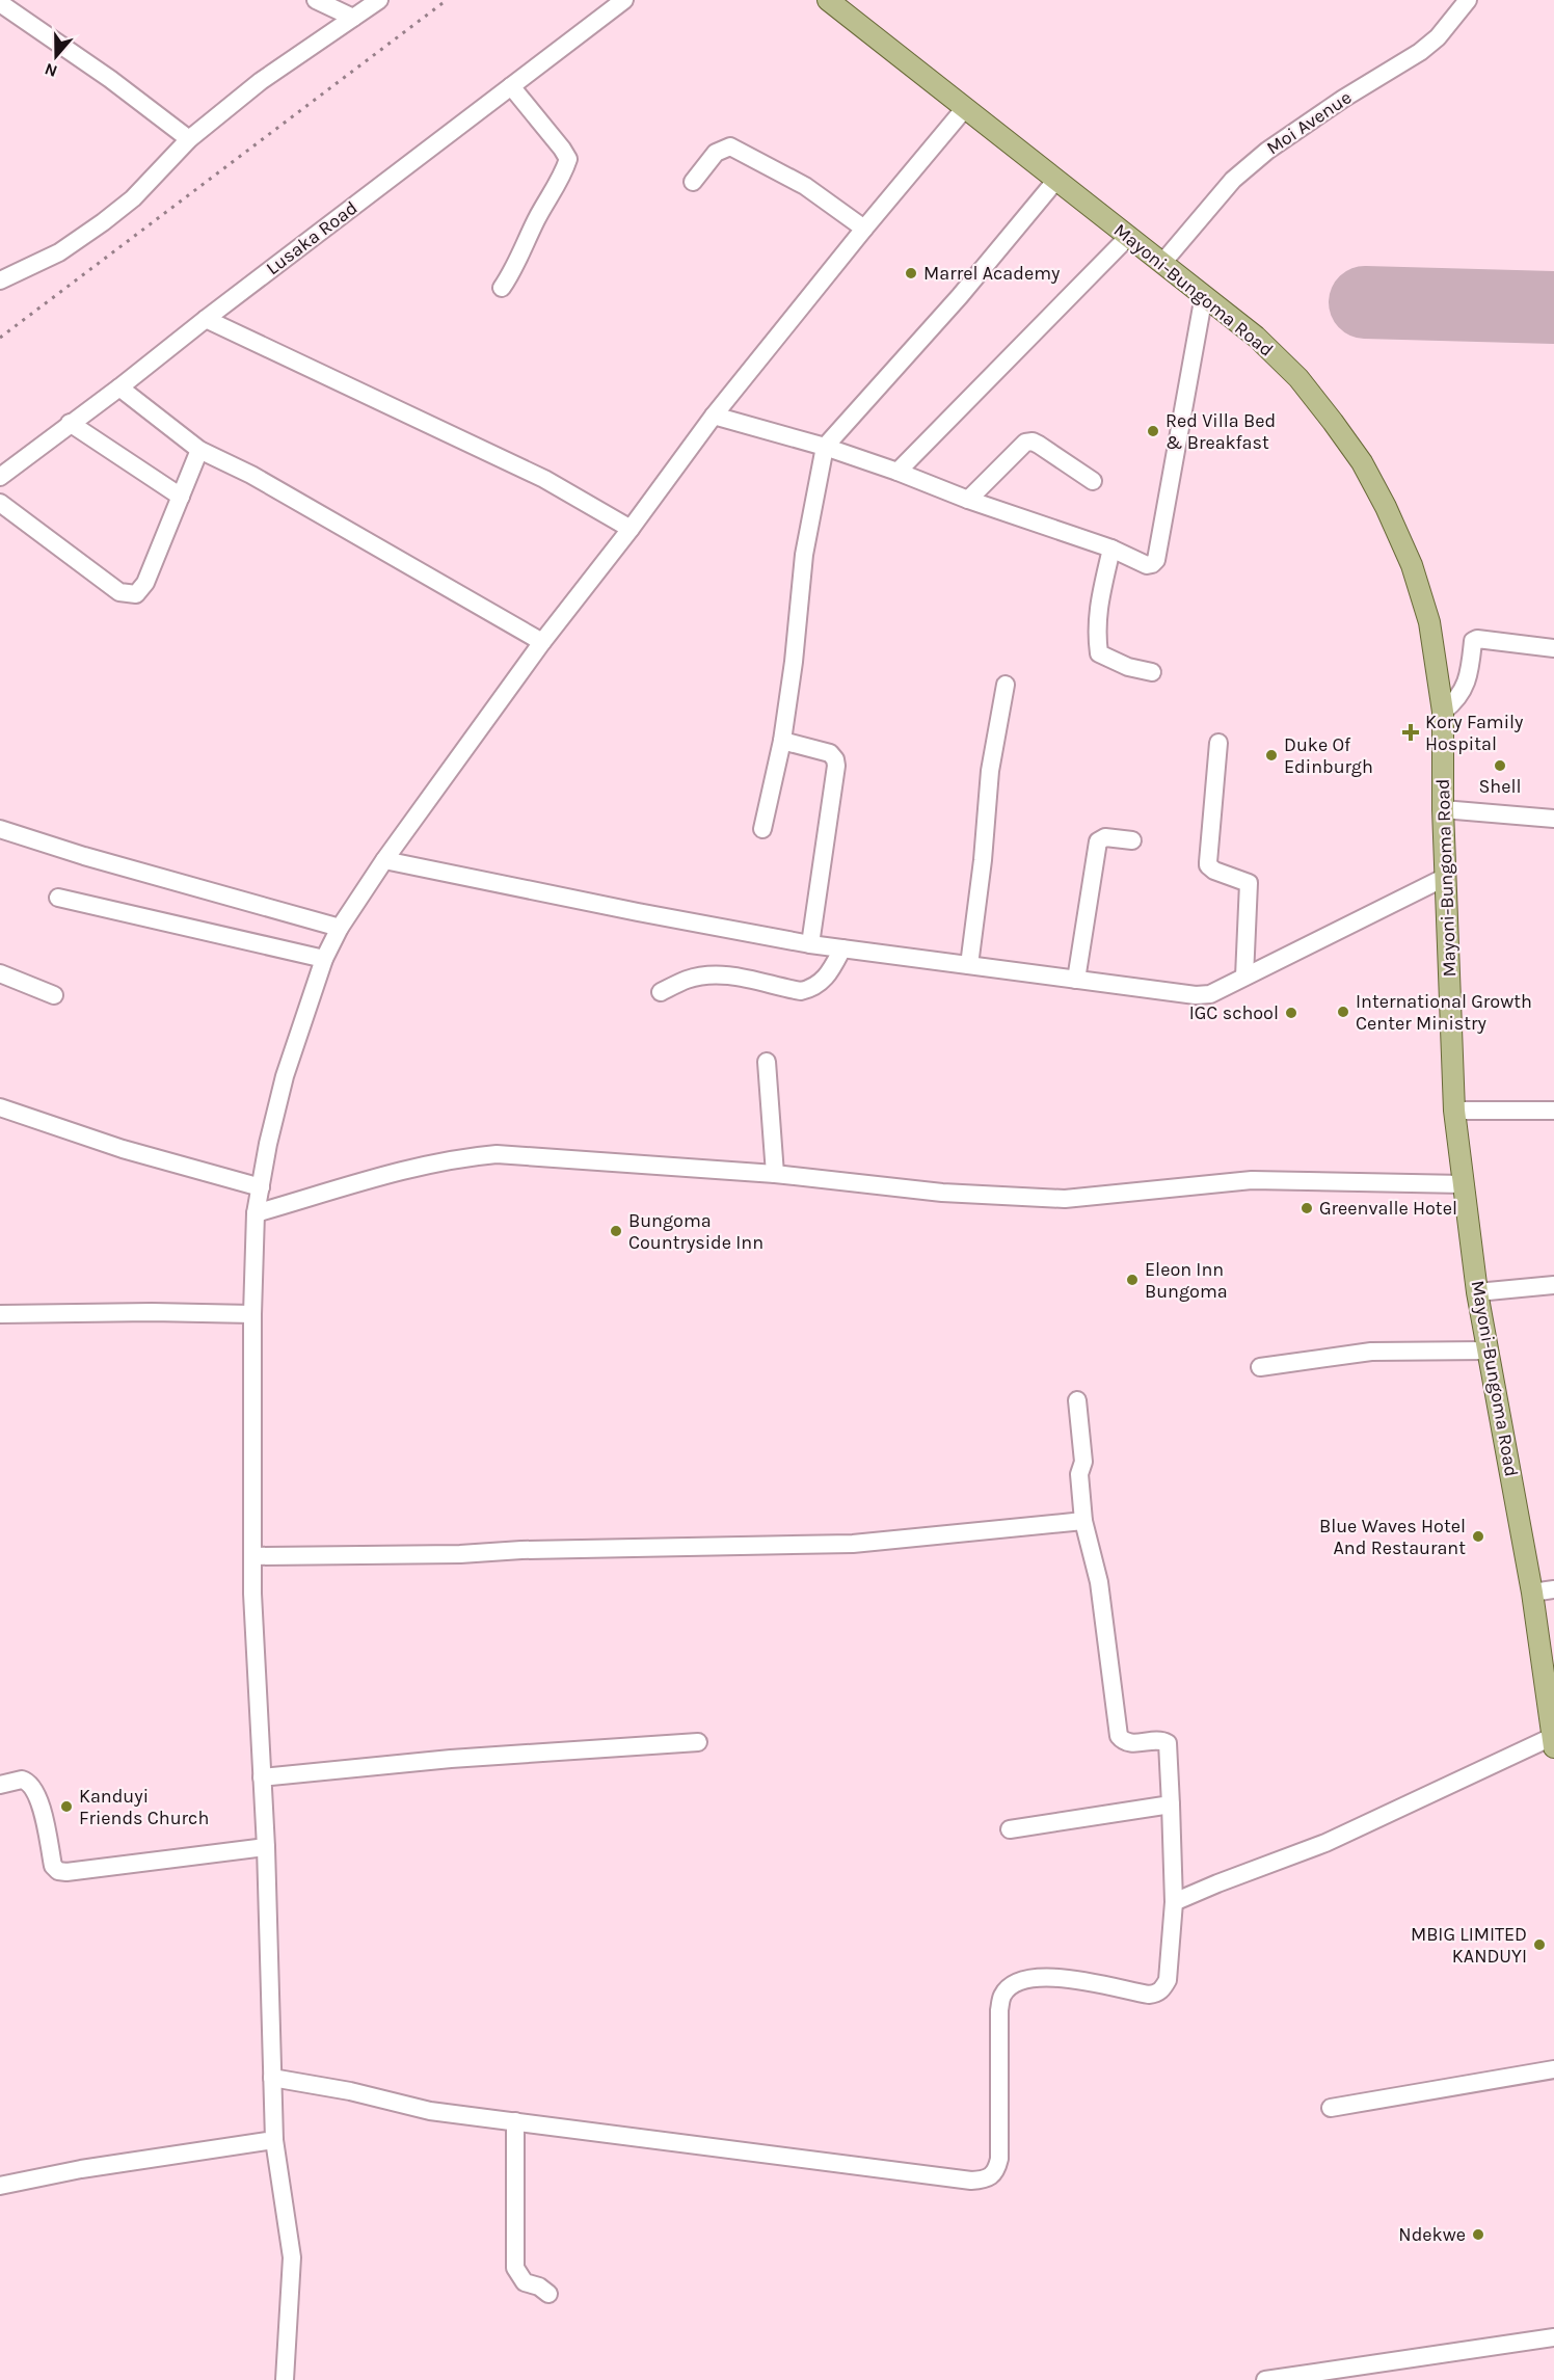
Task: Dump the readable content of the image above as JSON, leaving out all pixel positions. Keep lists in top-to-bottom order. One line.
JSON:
{"streets":{"main road":["Mayoni-Bungoma Road"],"street":["Moi Avenue","Lusaka Road"]},"crossings":[["Moi Avenue","Mayoni-Bungoma Road"]],"places":{"other":["Marrel Academy","Red Villa Bed & Breakfast","Duke Of Edinburgh","Shell","International Growth Center Ministry","IGC school","Greenvalle Hotel","Bungoma Countryside Inn","Eleon Inn Bungoma","Blue Waves Hotel And Restaurant","Kanduyi Friends Church","MBIG LIMITED KANDUYI","Ndekwe"],"health":["Kory Family Hospital"]},"north":"bottom"}
